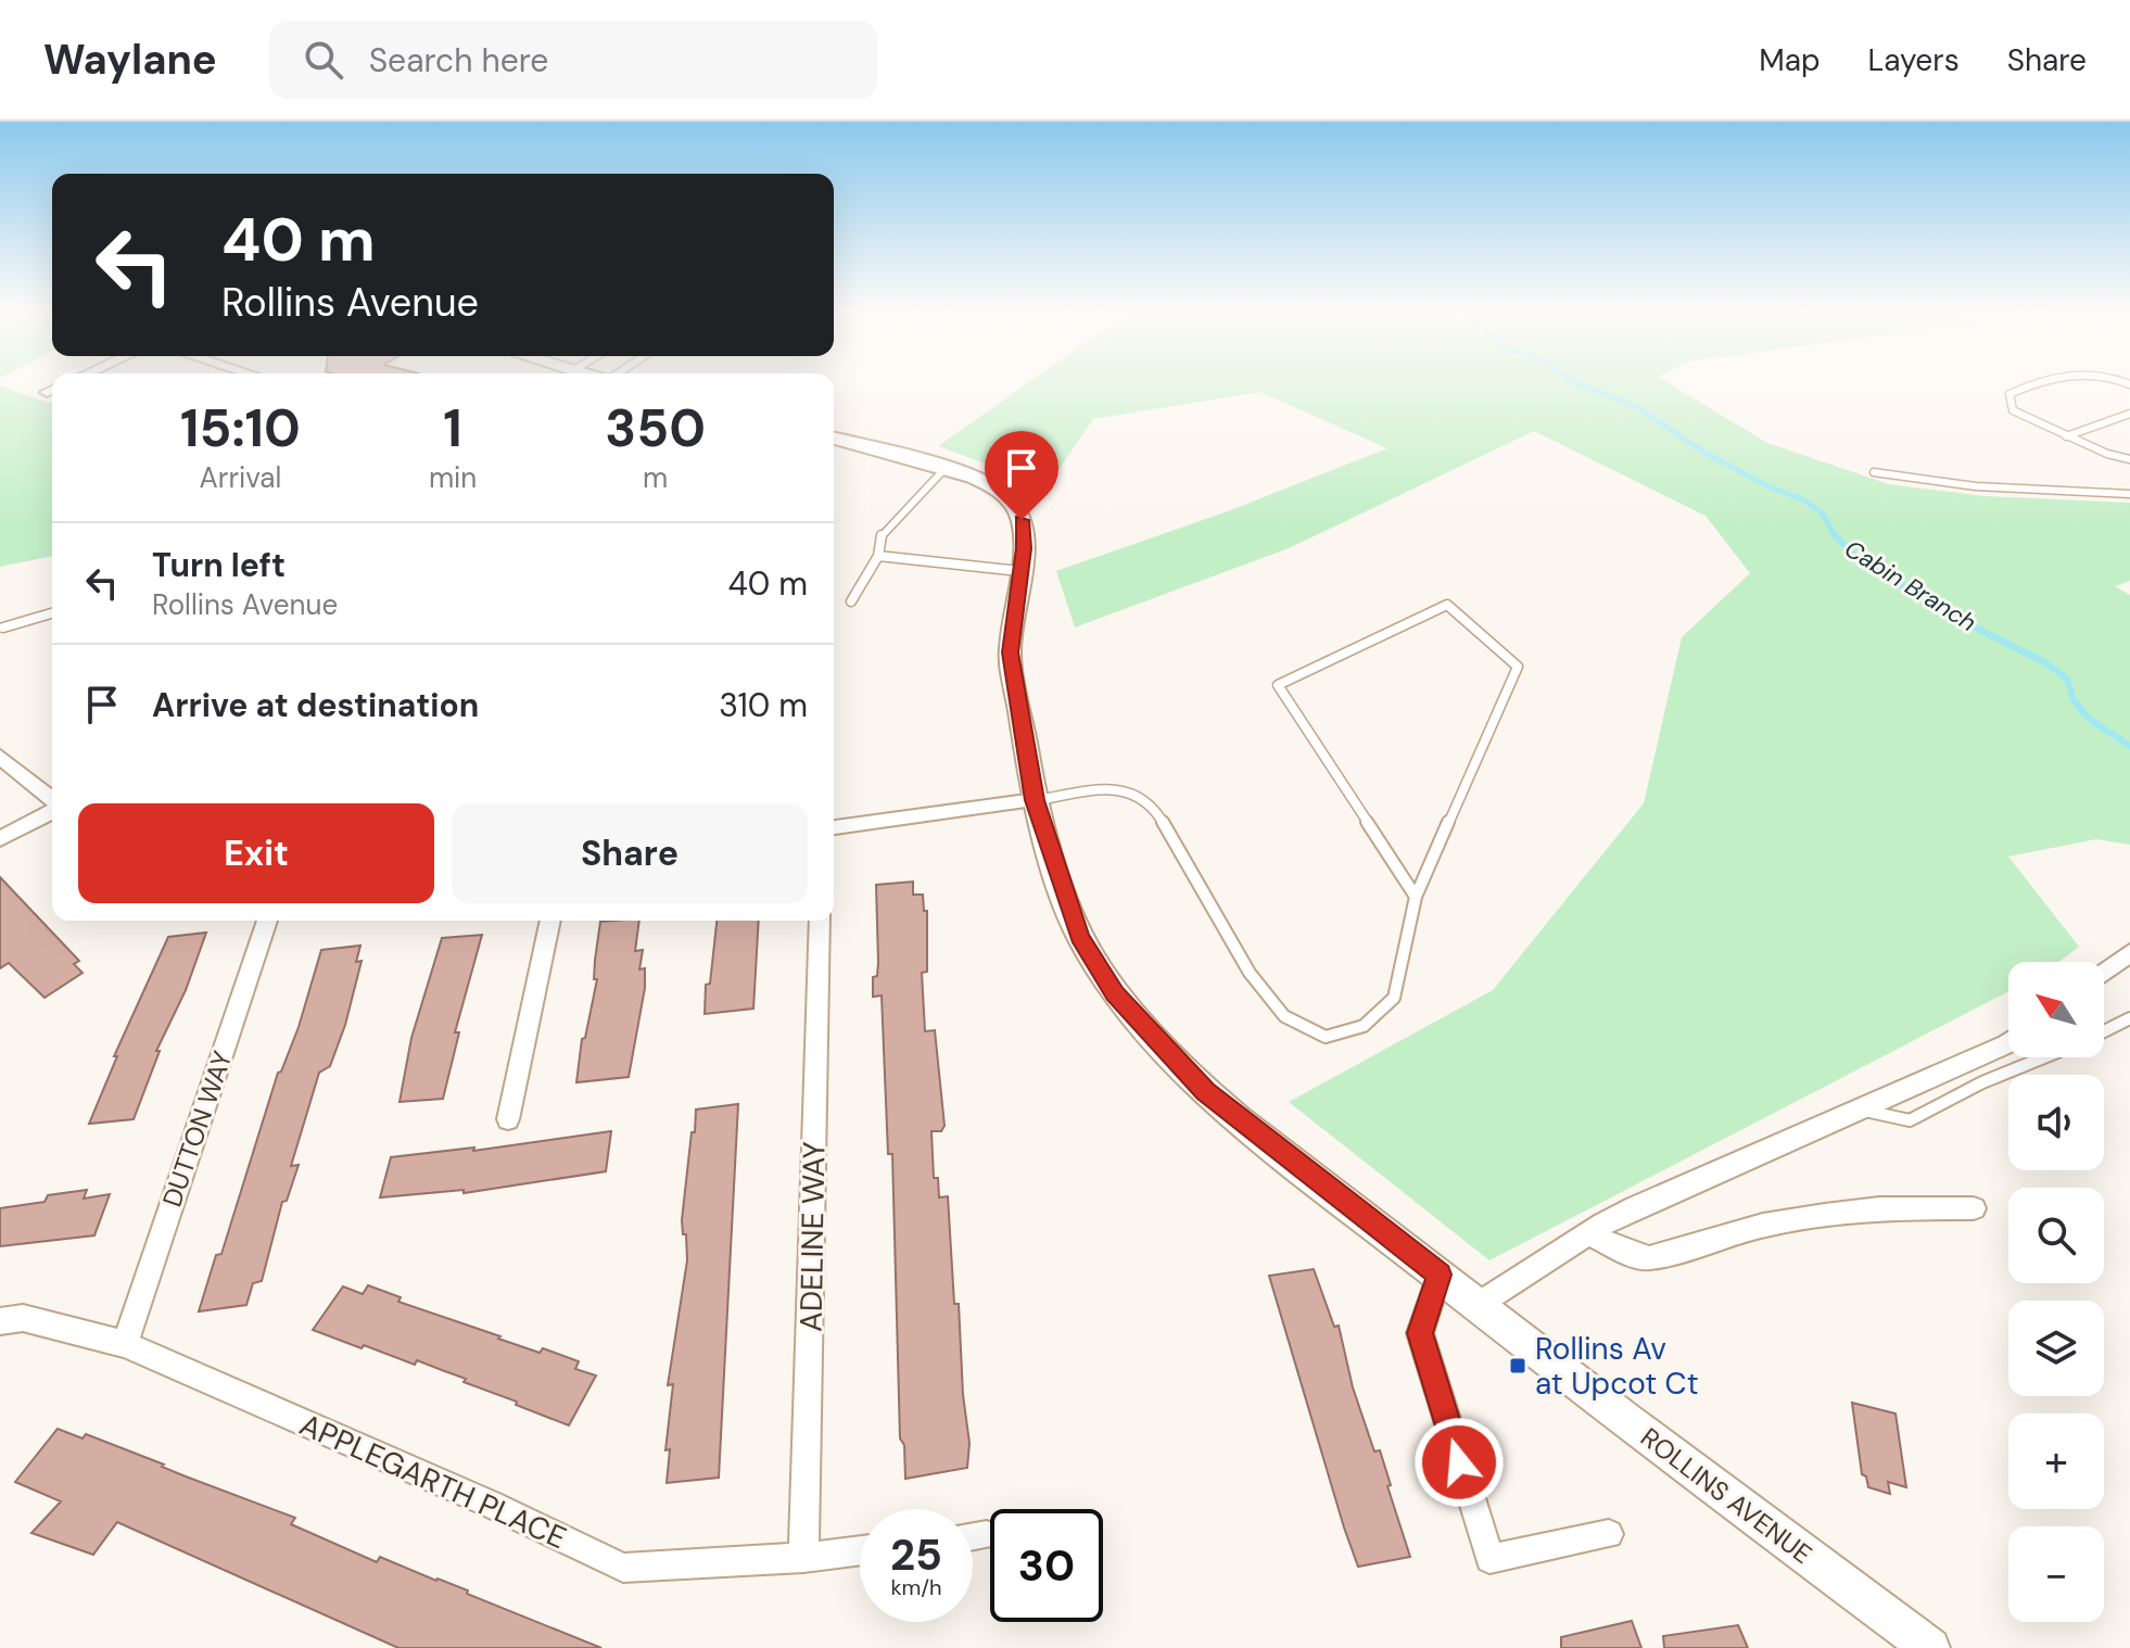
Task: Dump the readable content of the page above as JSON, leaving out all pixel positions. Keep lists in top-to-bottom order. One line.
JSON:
{"streets":{"street":["DUTTON WAY","ADELINE WAY","APPLEGARTH PLACE","ROLLINS AVENUE"]},"crossings":[["DUTTON WAY","APPLEGARTH PLACE"],["ADELINE WAY","APPLEGARTH PLACE"]],"water":["Cabin Branch"],"places":{"transit":["Rollins Av at Upcot Ct"]},"north":"top left","page":{"header":"Waylane","search":"Search here","nav":["Map","Layers","Share"],"turn":["40 m","Rollins Avenue"],"eta":["15:10","Arrival","1","min","350","m"],"list":[{"name":"Turn left","note":"Rollins Avenue","value":"40 m"},{"name":"Arrive at destination","value":"310 m"}],"buttons":["Exit","Share"],"map_buttons":["+","−"],"speed":"25 km/h","limit":"30"}}
